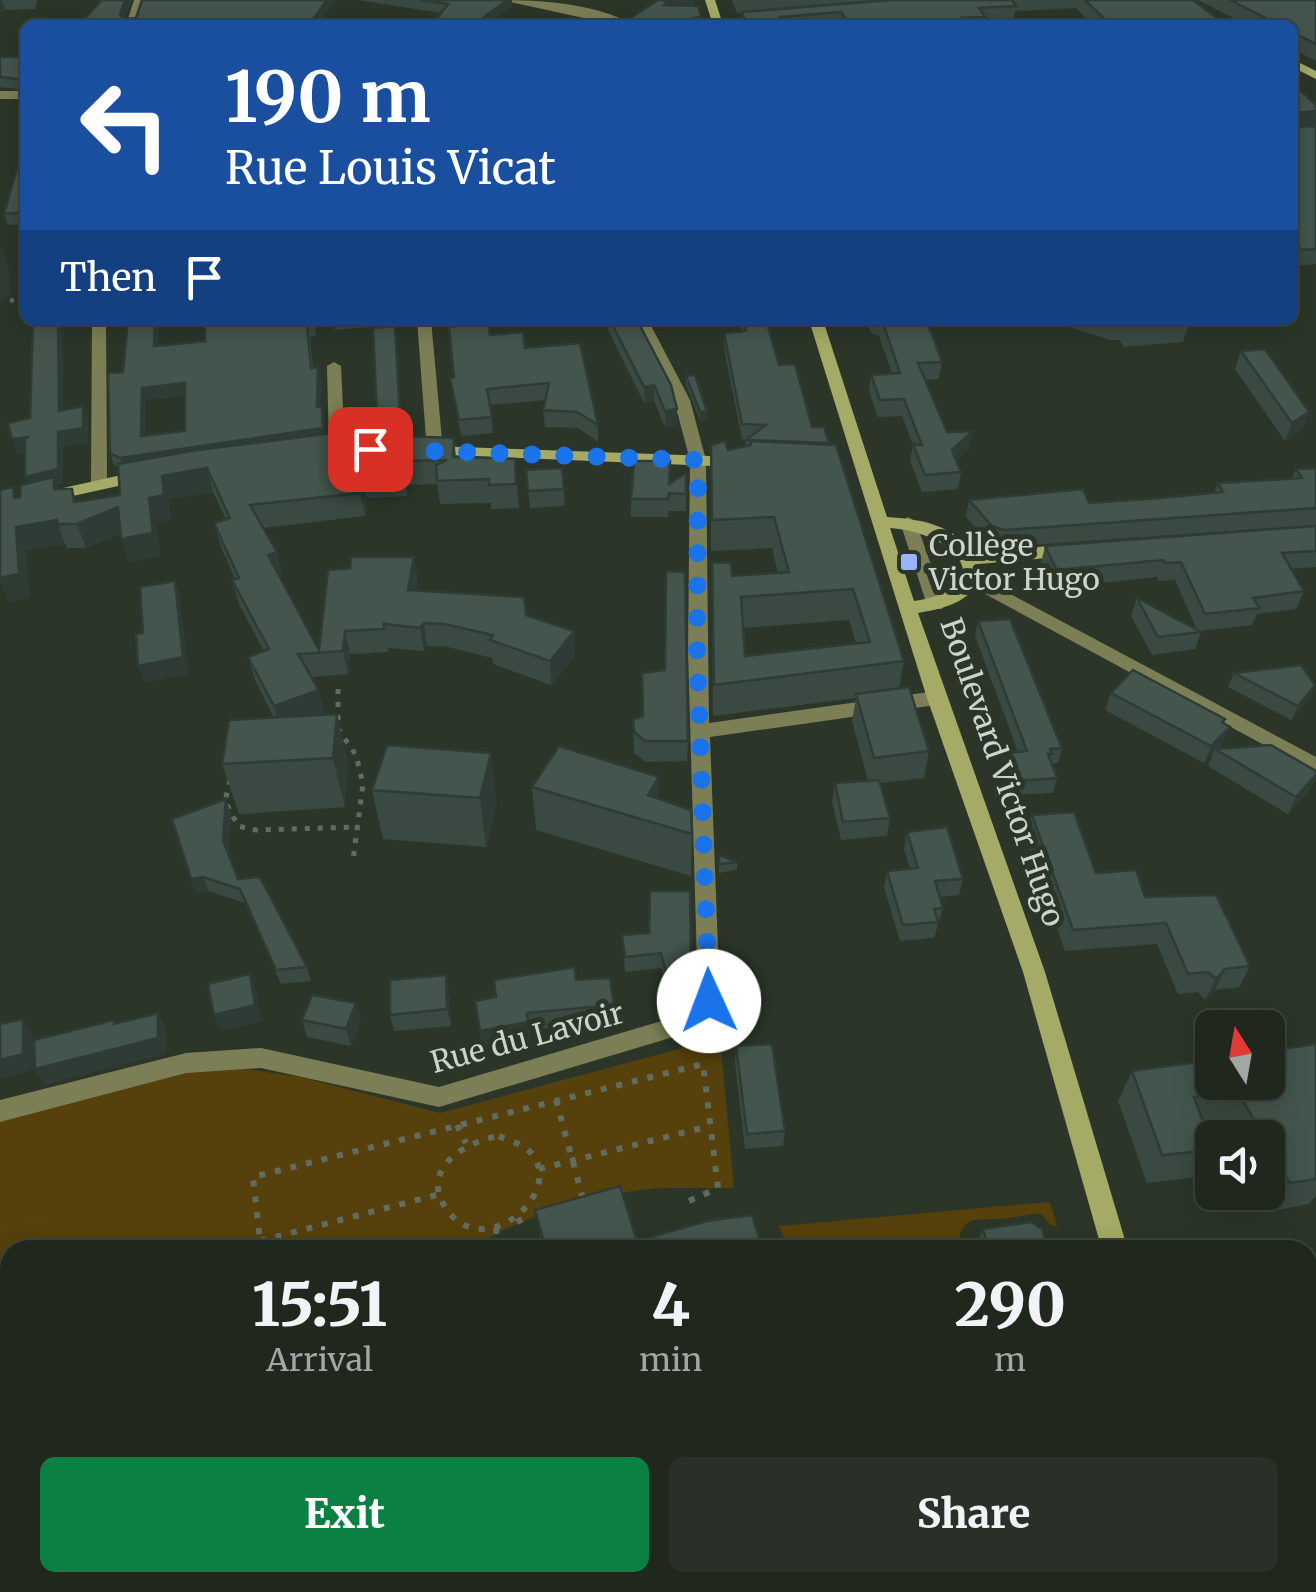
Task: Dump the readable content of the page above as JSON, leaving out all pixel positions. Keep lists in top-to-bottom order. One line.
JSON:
{"streets":{"street":["Boulevard Victor Hugo","Rue du Lavoir"]},"places":{"transit":["Collège Victor Hugo"]},"north":"top","page":{"turn":["190 m","Rue Louis Vicat"],"then":"Then","eta":["15:51","Arrival","4","min","290","m"],"buttons":["Exit","Share"]}}
